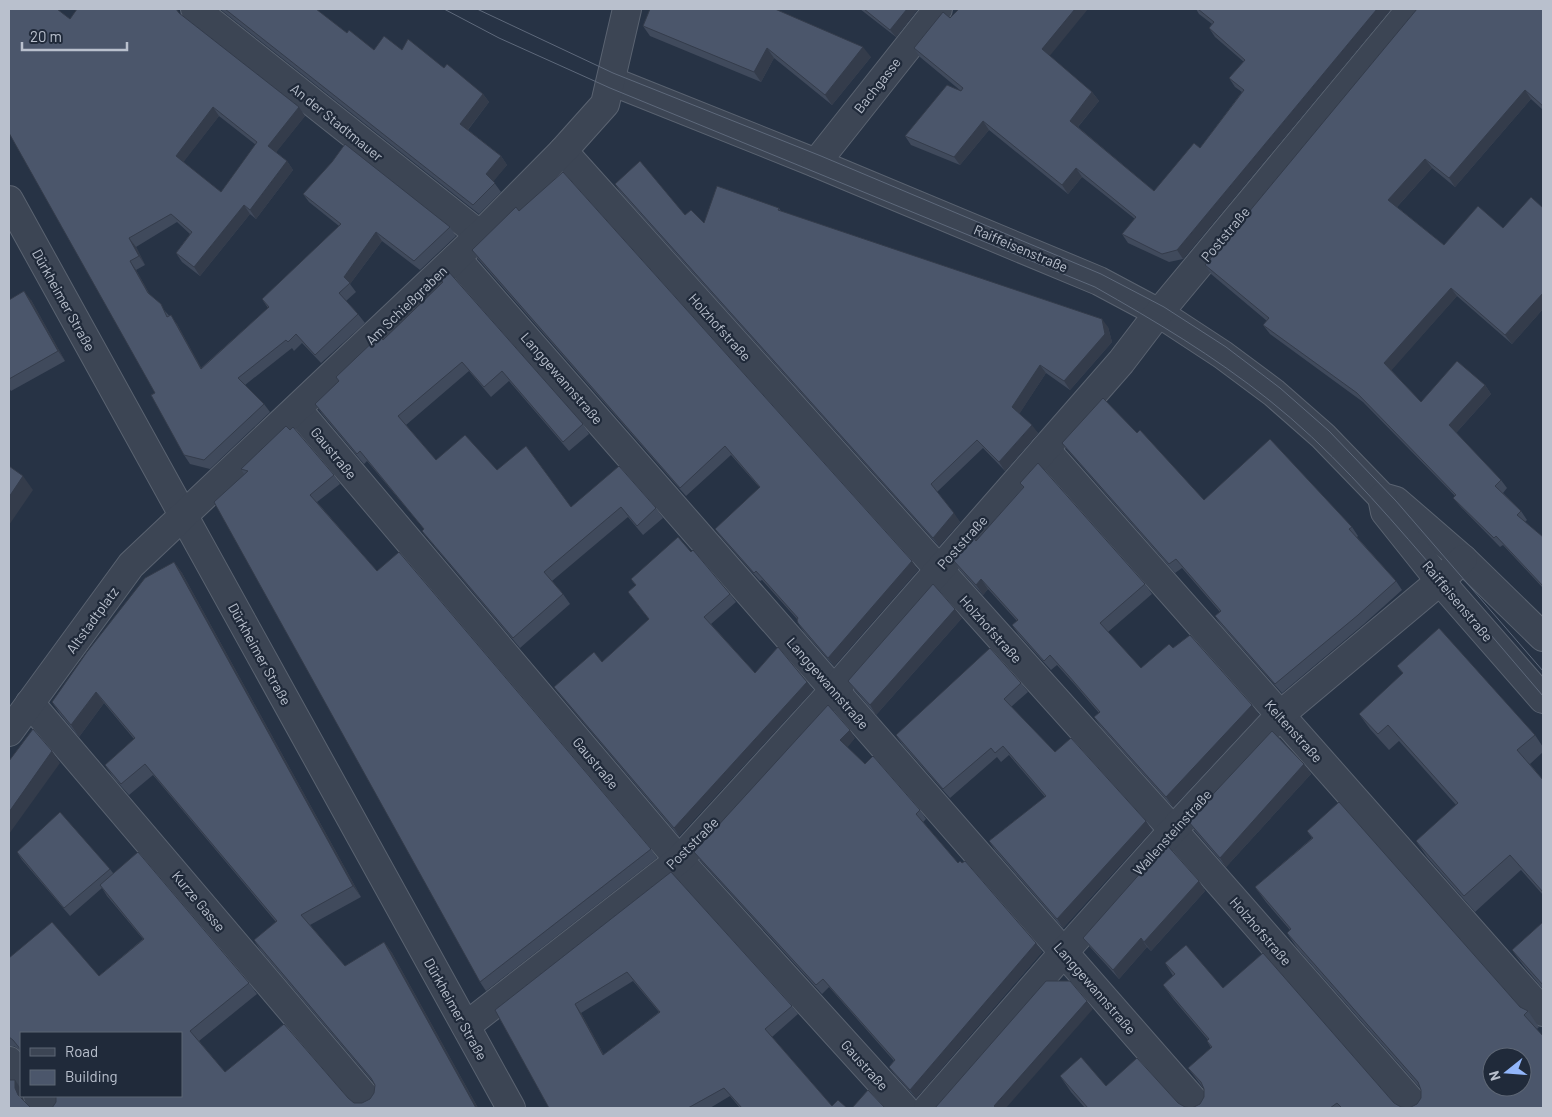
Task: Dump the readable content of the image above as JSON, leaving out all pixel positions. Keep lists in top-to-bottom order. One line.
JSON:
{"streets":{"street":["Bachgasse","An der Stadtmauer","Poststraße","Raiffeisenstraße","Dürkheimer Straße","Am Schießgraben","Holzhofstraße","Langgewannstraße","Gaustraße","Altstadtplatz","Keltenstraße","Wallensteinstraße","Kurze Gasse"]},"crossings":[["Bachgasse","Raiffeisenstraße"],["An der Stadtmauer","Am Schießgraben"],["Poststraße","Raiffeisenstraße"],["Poststraße","Dürkheimer Straße"],["Poststraße","Holzhofstraße"],["Poststraße","Langgewannstraße"],["Poststraße","Gaustraße"],["Poststraße","Keltenstraße"],["Raiffeisenstraße","Am Schießgraben"],["Raiffeisenstraße","Wallensteinstraße"],["Dürkheimer Straße","Am Schießgraben"],["Dürkheimer Straße","Altstadtplatz"],["Am Schießgraben","Holzhofstraße"],["Am Schießgraben","Langgewannstraße"],["Am Schießgraben","Gaustraße"],["Am Schießgraben","Altstadtplatz"],["Holzhofstraße","Wallensteinstraße"],["Langgewannstraße","Wallensteinstraße"],["Altstadtplatz","Kurze Gasse"],["Keltenstraße","Wallensteinstraße"]],"legend":["Road","Building"],"scale_bar":"20 m","north":"left"}
